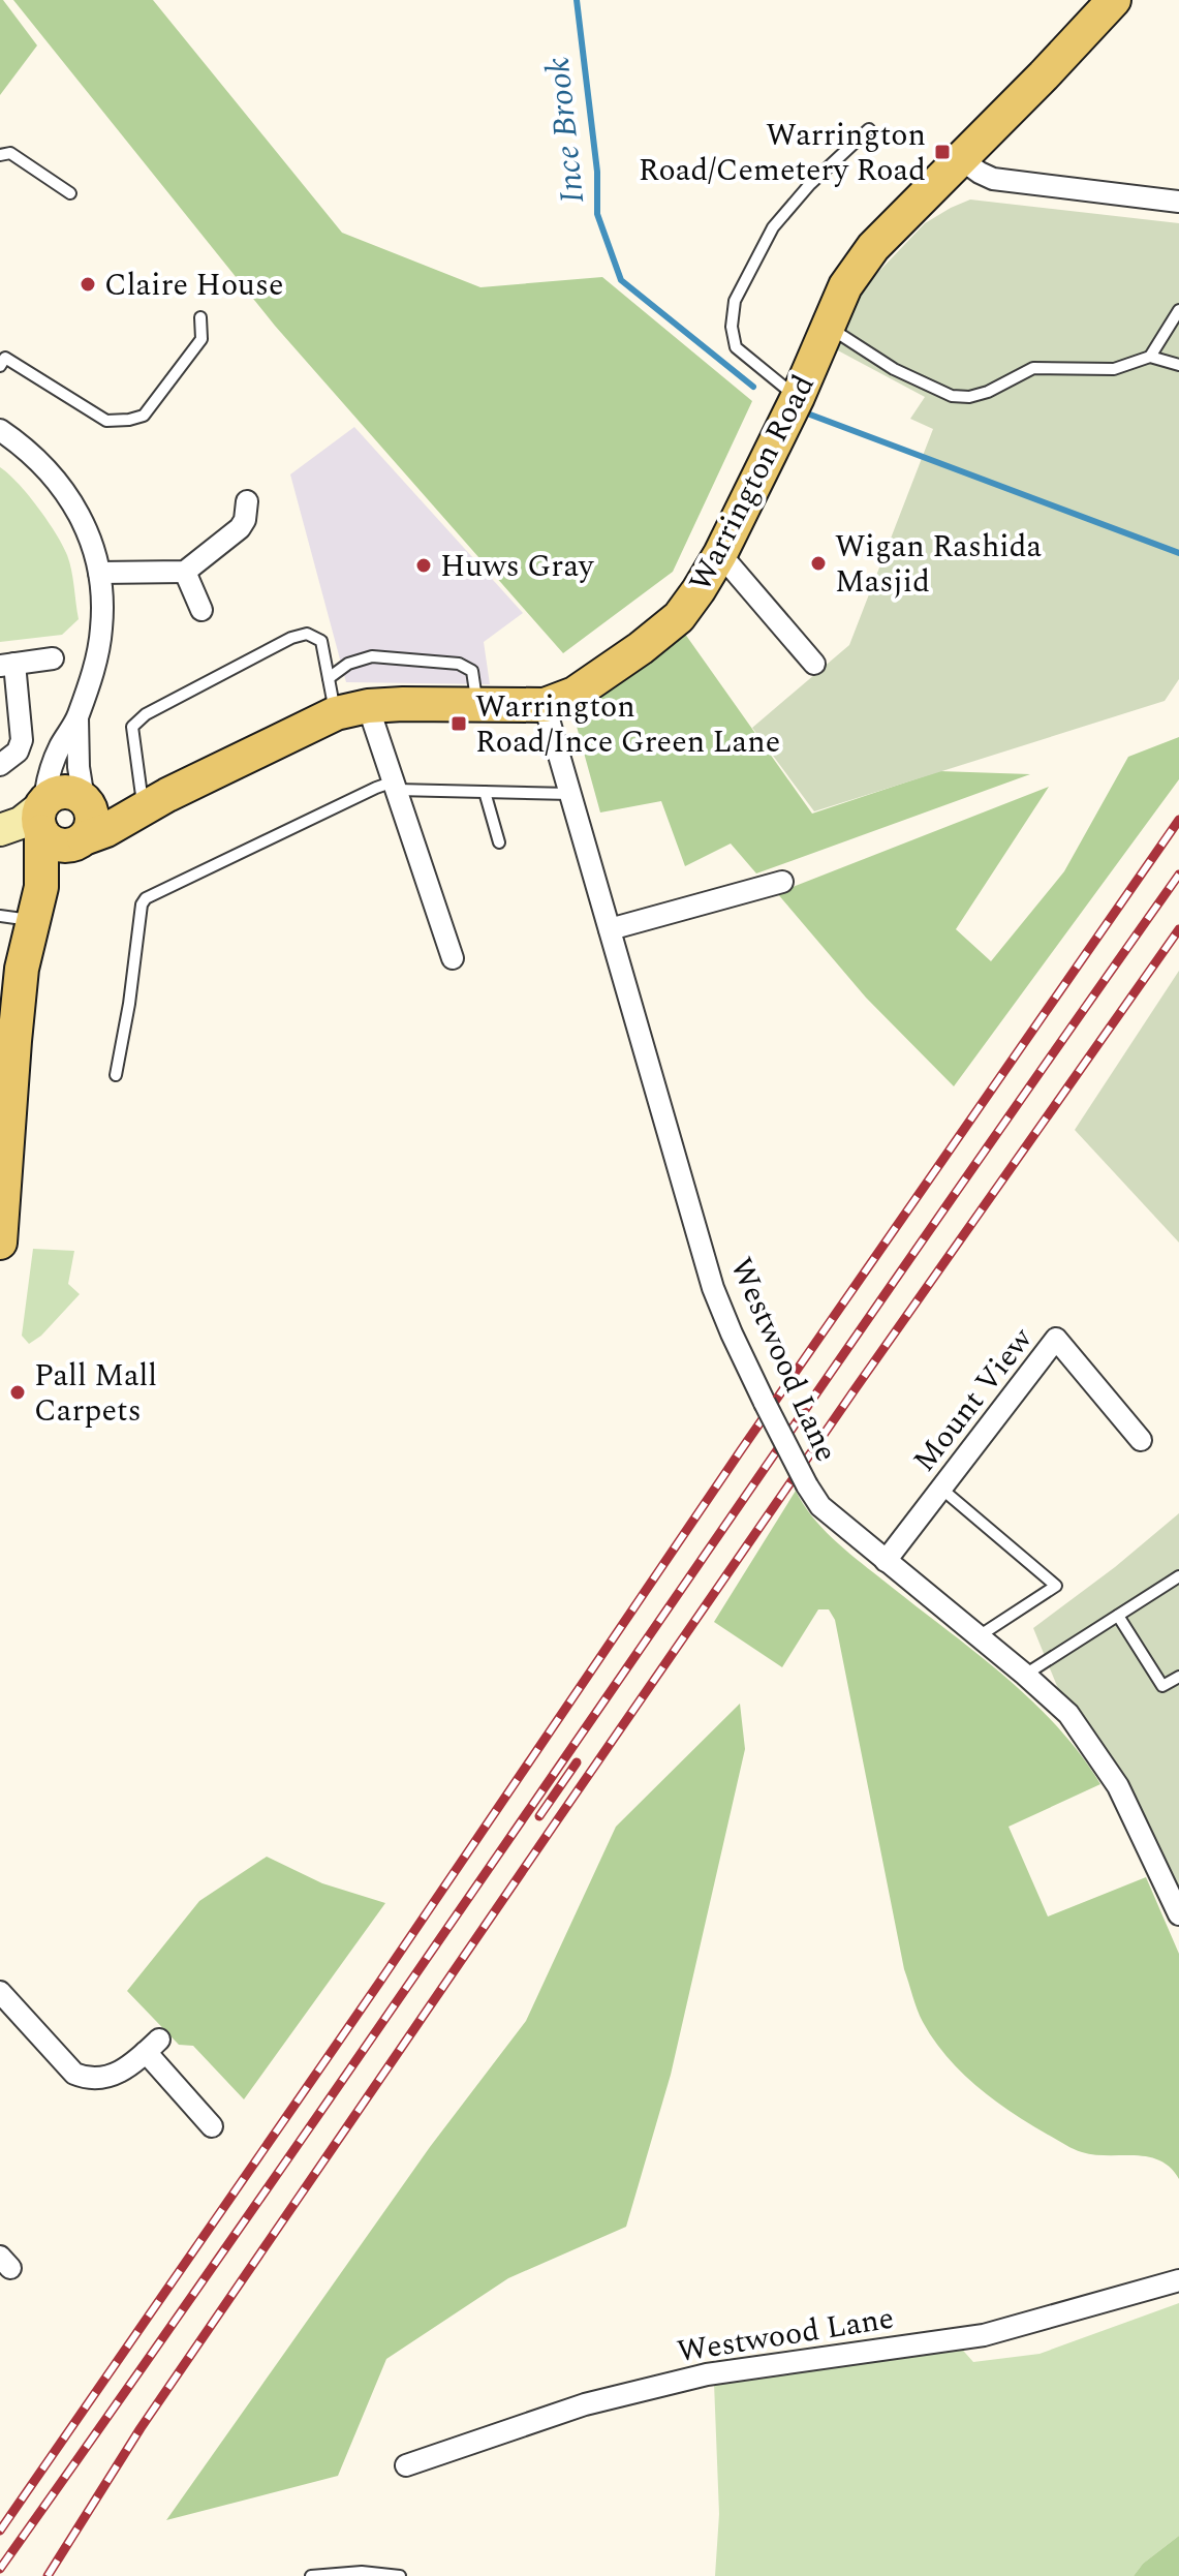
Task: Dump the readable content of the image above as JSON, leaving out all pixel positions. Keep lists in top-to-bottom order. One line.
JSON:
{"streets":{"main road":["Warrington Road"],"street":["Westwood Lane","Mount View"]},"crossings":[["Warrington Road","Westwood Lane"],["Westwood Lane","Mount View"]],"water":["Ince Brook"],"places":{"transit":["Warrington Road/Cemetery Road","Warrington Road/Ince Green Lane"],"other":["Claire House","Wigan Rashida Masjid","Huws Gray","Pall Mall Carpets"]}}
